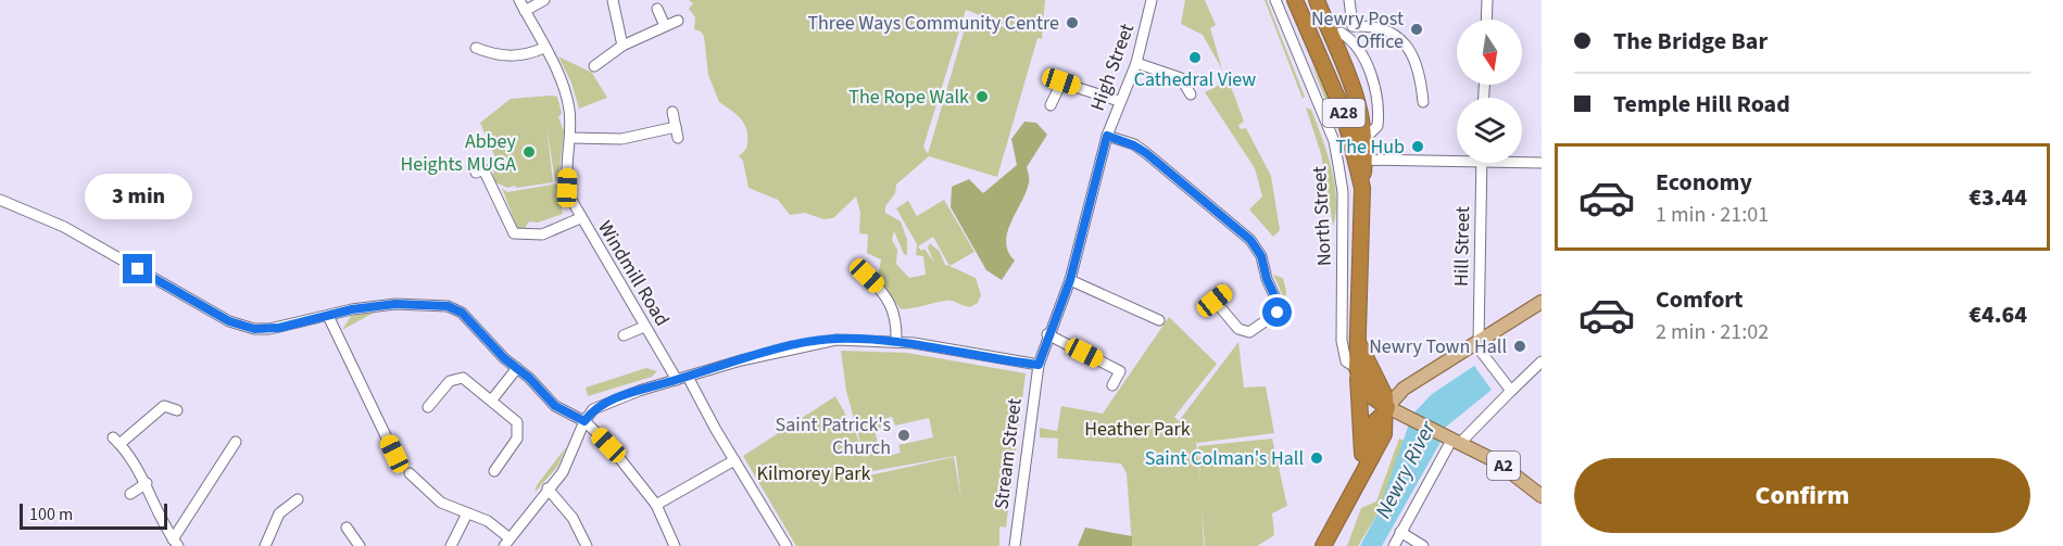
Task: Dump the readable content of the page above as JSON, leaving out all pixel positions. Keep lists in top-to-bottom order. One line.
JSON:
{"streets":{"highway":["A28"],"main road":["A2"],"street":["High Street","North Street","Hill Street","Windmill Road","Stream Street"]},"crossings":[["High Street","Stream Street"],["A28","North Street"],["A28","A2"]],"water":["Newry River"],"parks":["Heather Park","Kilmorey Park"],"places":["Three Ways Community Centre","Newry Post Office","Cathedral View","The Rope Walk","The Hub","Abbey Heights MUGA","Newry Town Hall","Saint Patrick's Church","Saint Colman's Hall"],"scale_bar":"100 m","north":"bottom","page":{"banner":["The Bridge Bar","Temple Hill Road"],"list":[{"name":"Economy","note":"1 min · 21:01","value":"€3.44"},{"name":"Comfort","note":"2 min · 21:02","value":"€4.64"}],"bubble":"3 min","buttons":"Confirm","scale":"100 m"}}
